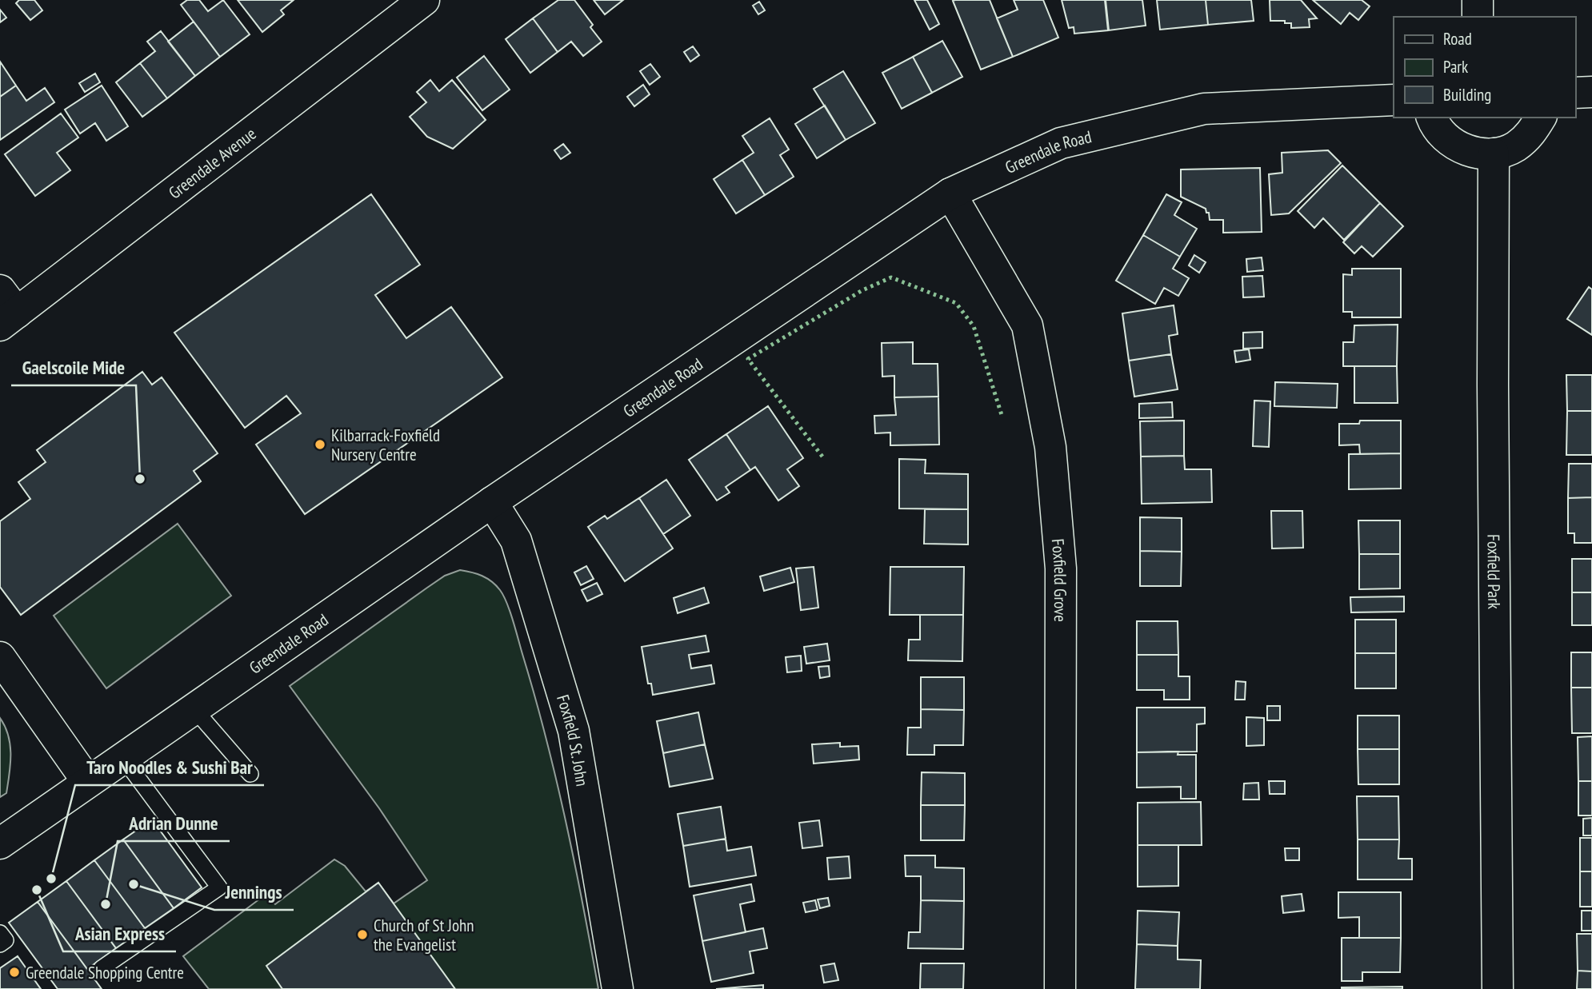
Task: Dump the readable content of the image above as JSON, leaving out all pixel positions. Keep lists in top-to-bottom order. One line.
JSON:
{"streets":{"street":["Greendale Road","Greendale Avenue","Foxfield Park","Foxfield Grove","Foxfield St. John"]},"crossings":[["Greendale Road","Foxfield Grove"],["Greendale Road","Foxfield St. John"]],"places":["Kilbarrack-Foxfield Nursery Centre","Gaelscoile Mide","Taro Noodles & Sushi Bar","Jennings","Asian Express","Adrian Dunne","Church of St John the Evangelist","Greendale Shopping Centre"],"legend":["Road","Park","Building"]}
